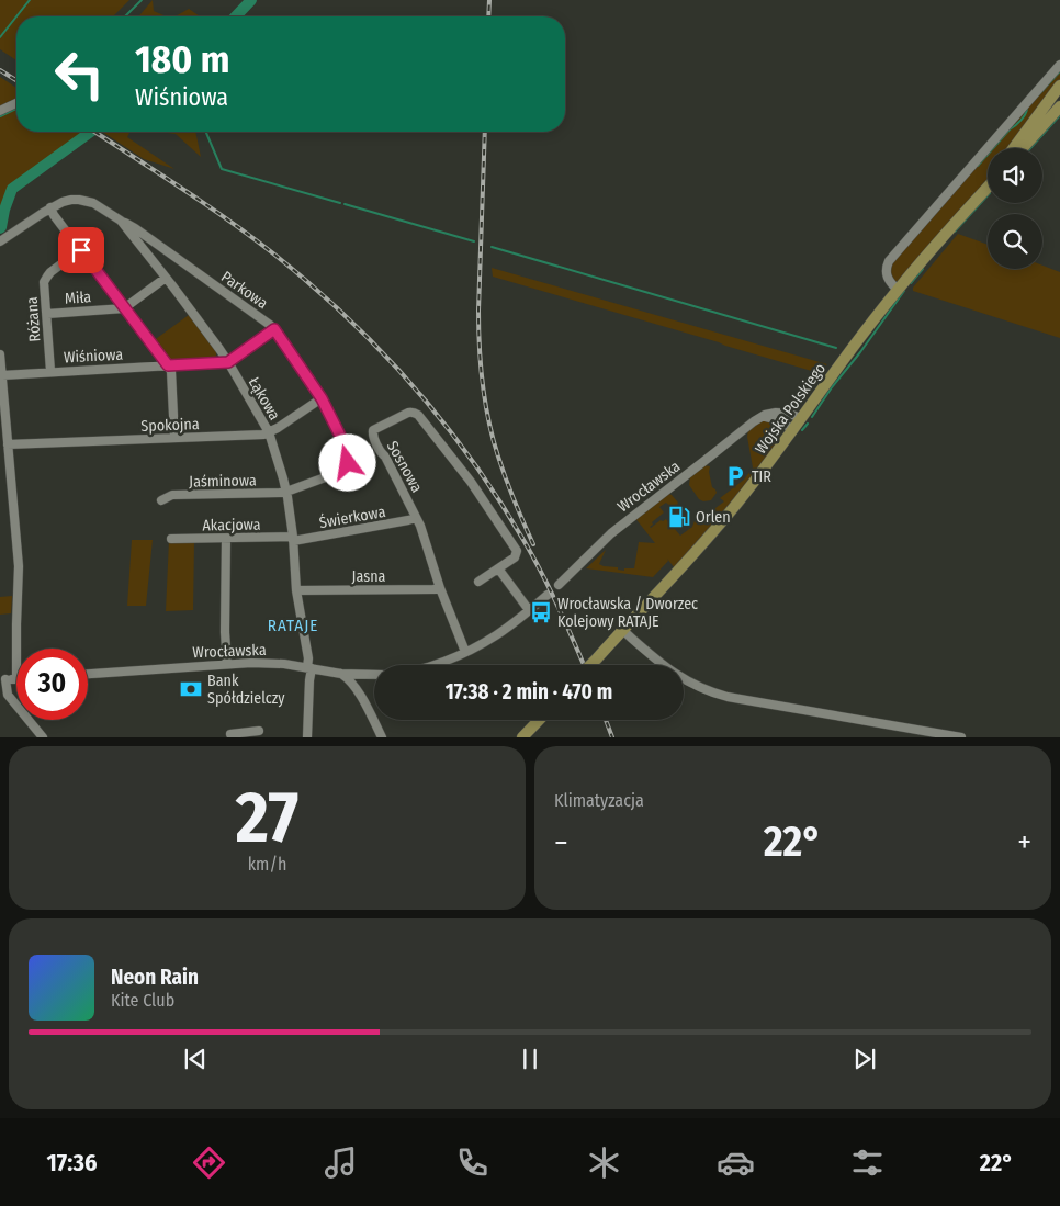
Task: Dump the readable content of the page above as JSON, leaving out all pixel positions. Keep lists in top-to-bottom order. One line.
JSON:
{"streets":{"main road":["Wojska Polskiego"],"street":["Parkowa","Miła","Różana","Wiśniowa","Łąkowa","Spokojna","Sosnowa","Jaśminowa","Wrocławska","Świerkowa","Akacjowa","Jasna"]},"crossings":[["Parkowa","Łąkowa"],["Parkowa","Spokojna"],["Parkowa","Jaśminowa"],["Miła","Różana"],["Różana","Wiśniowa"],["Wiśniowa","Łąkowa"],["Łąkowa","Spokojna"],["Łąkowa","Jaśminowa"],["Łąkowa","Wrocławska"],["Łąkowa","Świerkowa"],["Łąkowa","Akacjowa"],["Łąkowa","Jasna"],["Sosnowa","Świerkowa"],["Sosnowa","Jasna"],["Świerkowa","Akacjowa"]],"districts":["RATAJE"],"places":{"parking":["TIR"],"fuel station":["Orlen"],"bus stop":["Wrocławska / Dworzec Kolejowy RATAJE"],"bank":["Bank Spółdzielczy"]},"page":{"turn":["180 m","Wiśniowa"],"limit":"30","trip":"17:38 · 2 min · 470 m","tile":[["27","km/h"],"Klimatyzacja"],"heat":["−","22°","+"],"song":["Neon Rain","Kite Club"],"tabs":["17:36","22°"]}}
